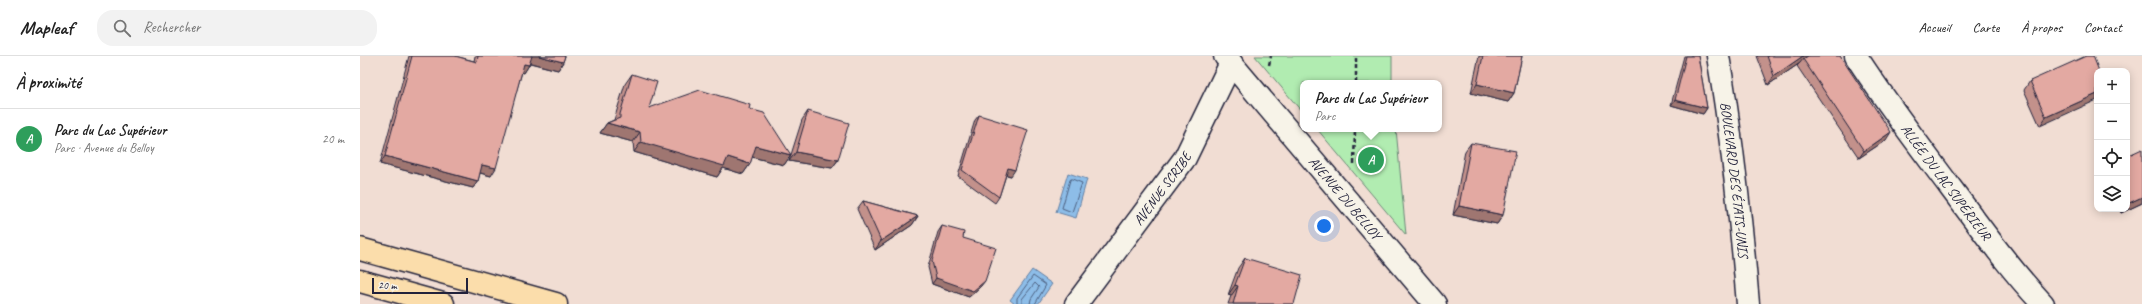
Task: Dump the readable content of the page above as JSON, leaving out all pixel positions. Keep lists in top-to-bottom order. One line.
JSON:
{"streets":{"street":["BOULEVARD DES ÉTATS-UNIS","ALLÉE DU LAC SUPÉRIEUR","AVENUE SCRIBE","AVENUE DU BELLOY"]},"crossings":[["AVENUE SCRIBE","AVENUE DU BELLOY"]],"scale_bar":"20 m","page":{"header":"Mapleaf","search":"Rechercher","nav":["Accueil","Carte","À propos","Contact"],"heading":"À proximité","map_buttons":["+","−"],"popup":["Parc du Lac Supérieur","Parc"],"list":[{"mark":"A","name":"Parc du Lac Supérieur","note":"Parc · Avenue du Belloy","value":"20 m"}],"pins":"A","scale":"20 m"}}
